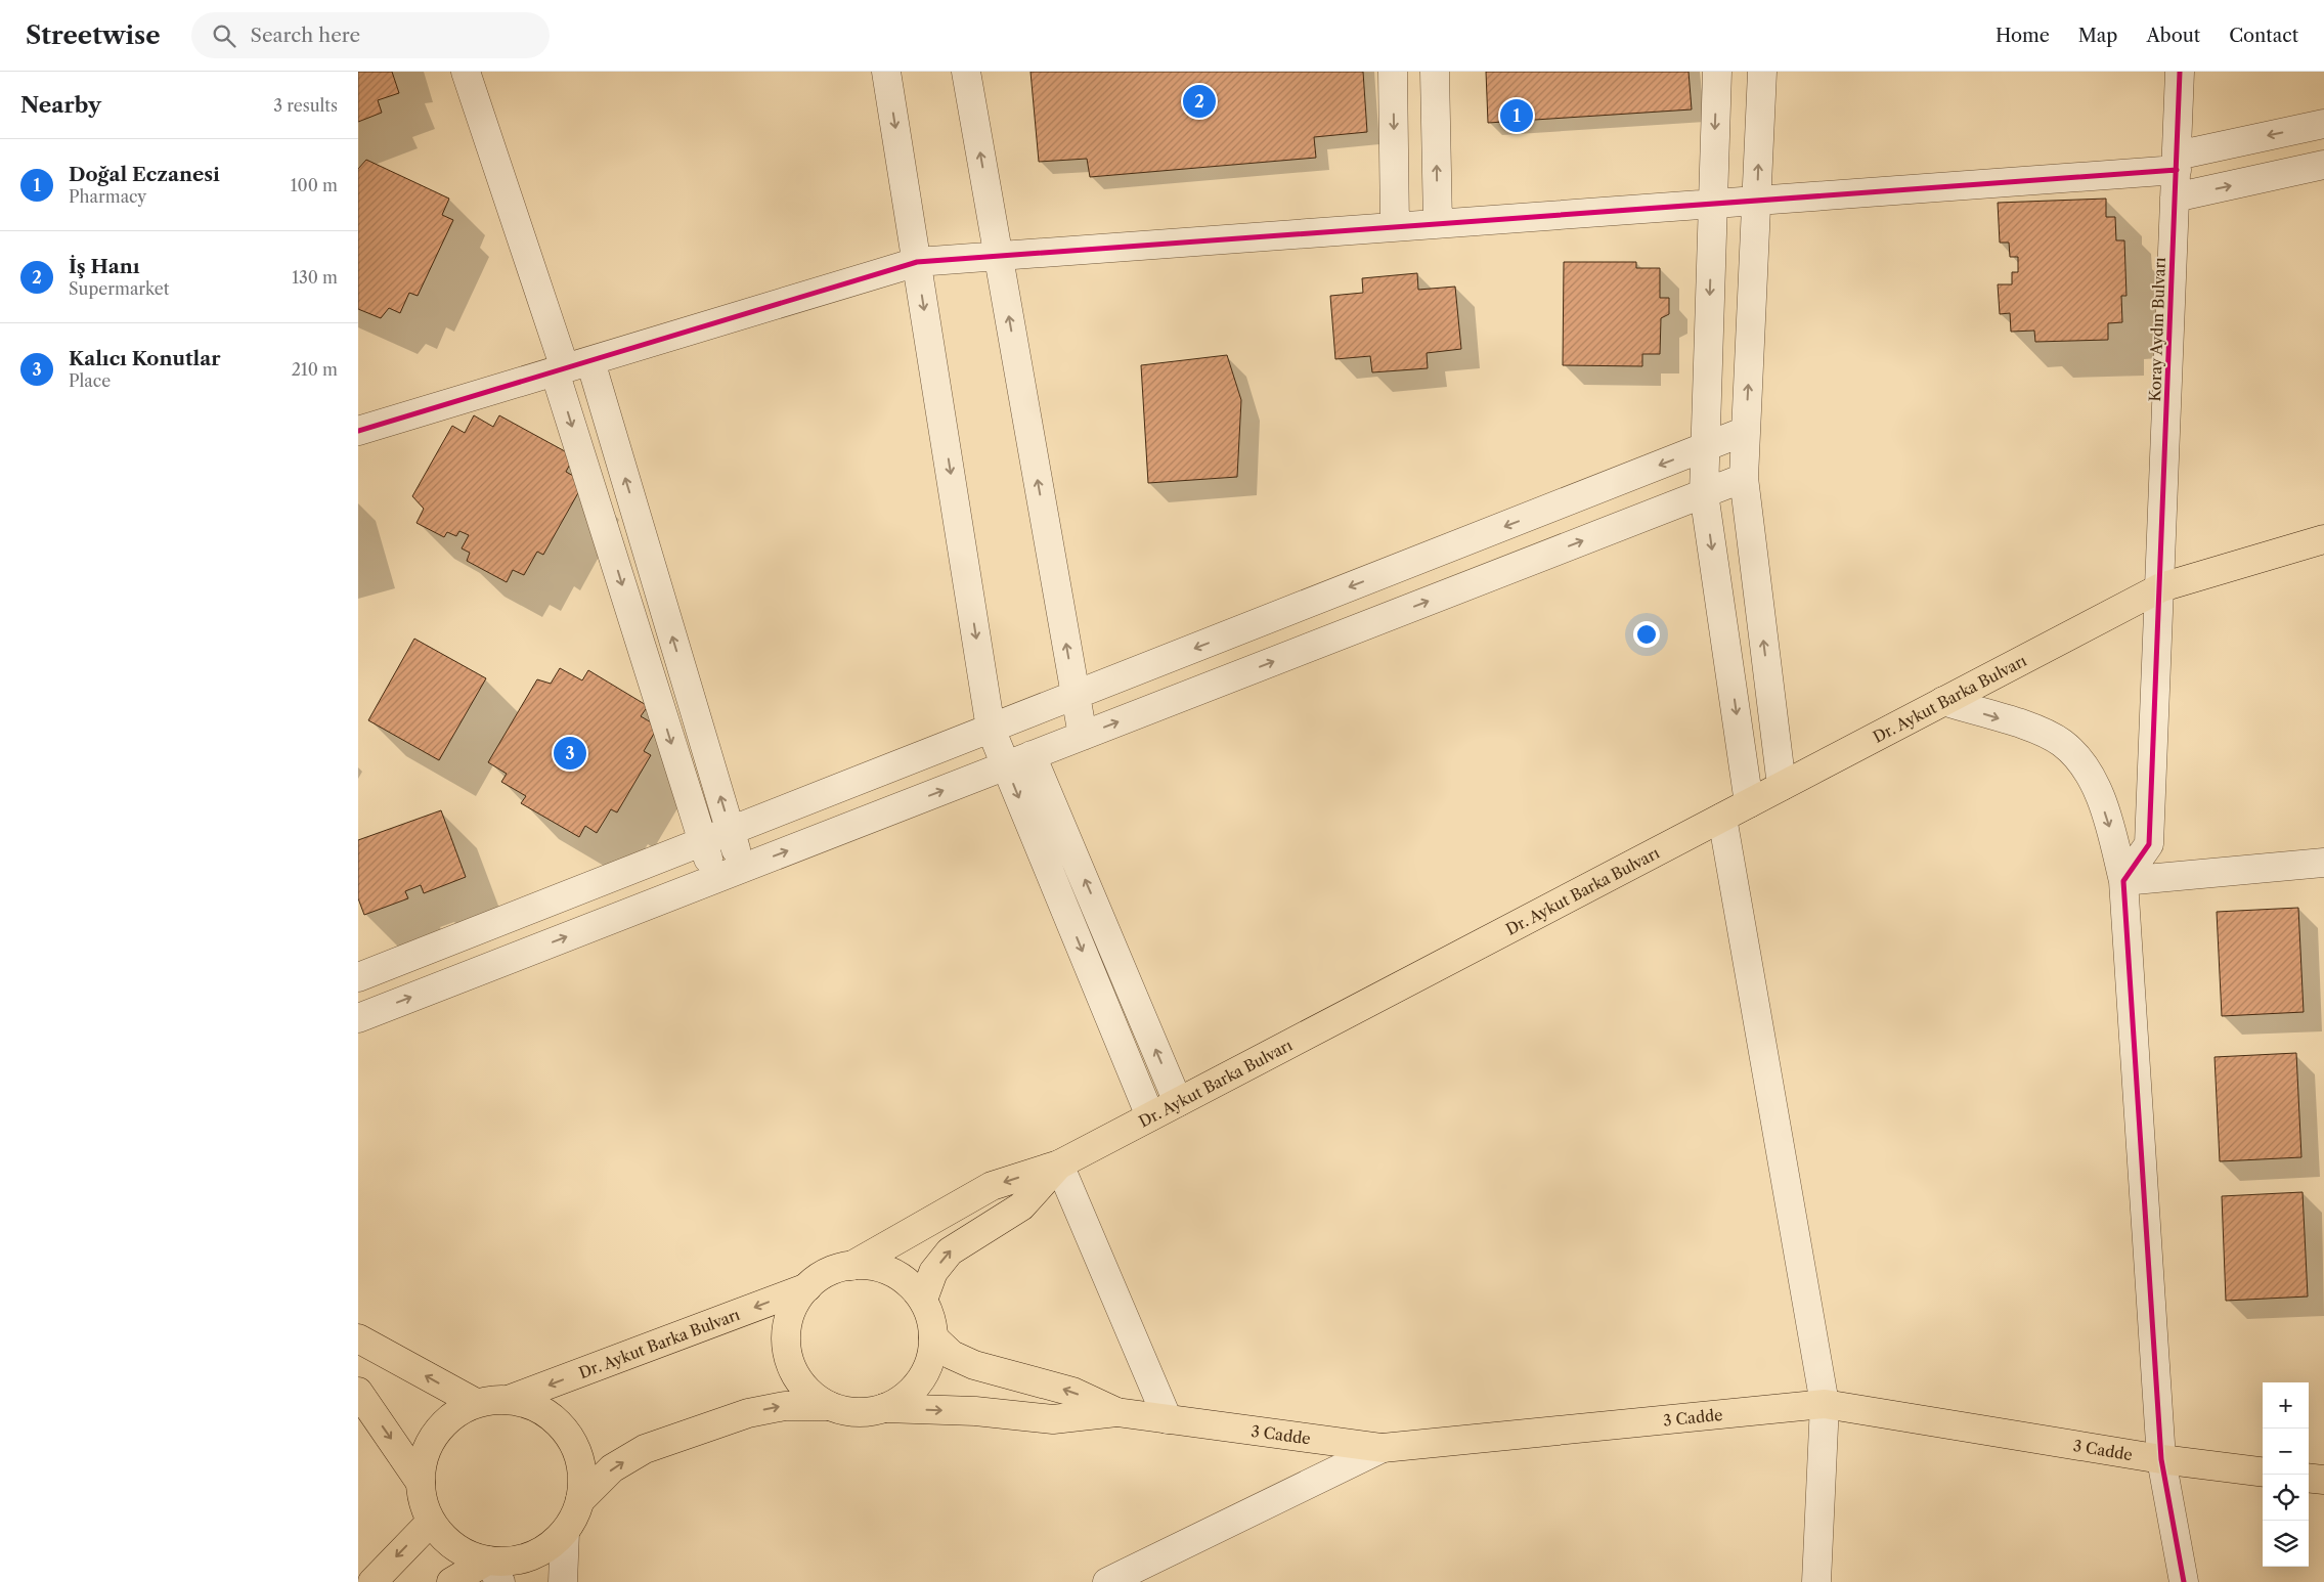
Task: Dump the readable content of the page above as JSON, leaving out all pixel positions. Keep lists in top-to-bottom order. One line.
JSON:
{"streets":{"main road":["Dr. Aykut Barka Bulvarı","3 Cadde"],"street":["Koray Aydın Bulvarı"]},"crossings":[["Koray Aydın Bulvarı","Dr. Aykut Barka Bulvarı"]],"page":{"header":"Streetwise","search":"Search here","nav":["Home","Map","About","Contact"],"heading":["Nearby","3 results"],"pins":["2","1","3"],"list":[{"mark":"1","name":"Doğal Eczanesi","note":"Pharmacy","value":"100 m"},{"mark":"2","name":"İş Hanı","note":"Supermarket","value":"130 m"},{"mark":"3","name":"Kalıcı Konutlar","note":"Place","value":"210 m"}],"map_buttons":["+","−"]}}
